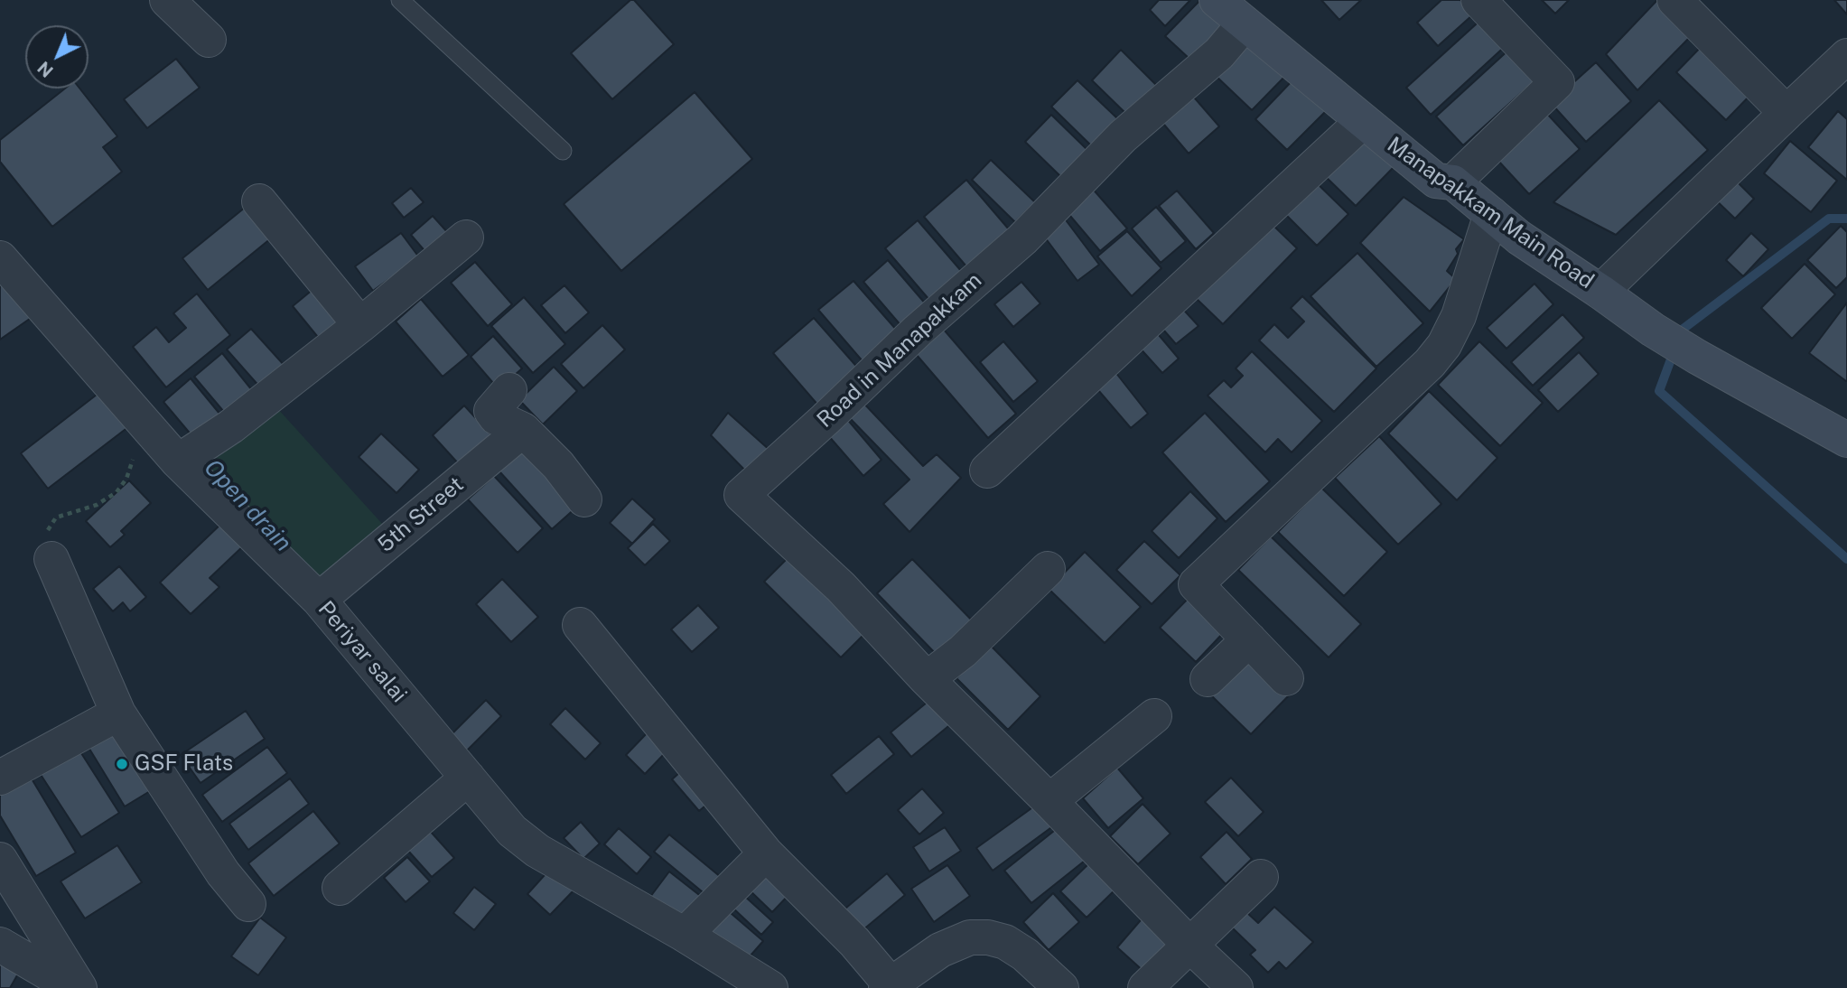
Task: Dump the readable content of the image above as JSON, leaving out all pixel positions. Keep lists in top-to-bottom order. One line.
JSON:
{"streets":{"main road":["Manapakkam Main Road"],"street":["Road in Manapakkam","5th Street","Periyar salai"]},"crossings":[["Manapakkam Main Road","Road in Manapakkam"],["5th Street","Periyar salai"]],"water":["Open drain"],"places":["GSF Flats"],"north":"bottom left"}
